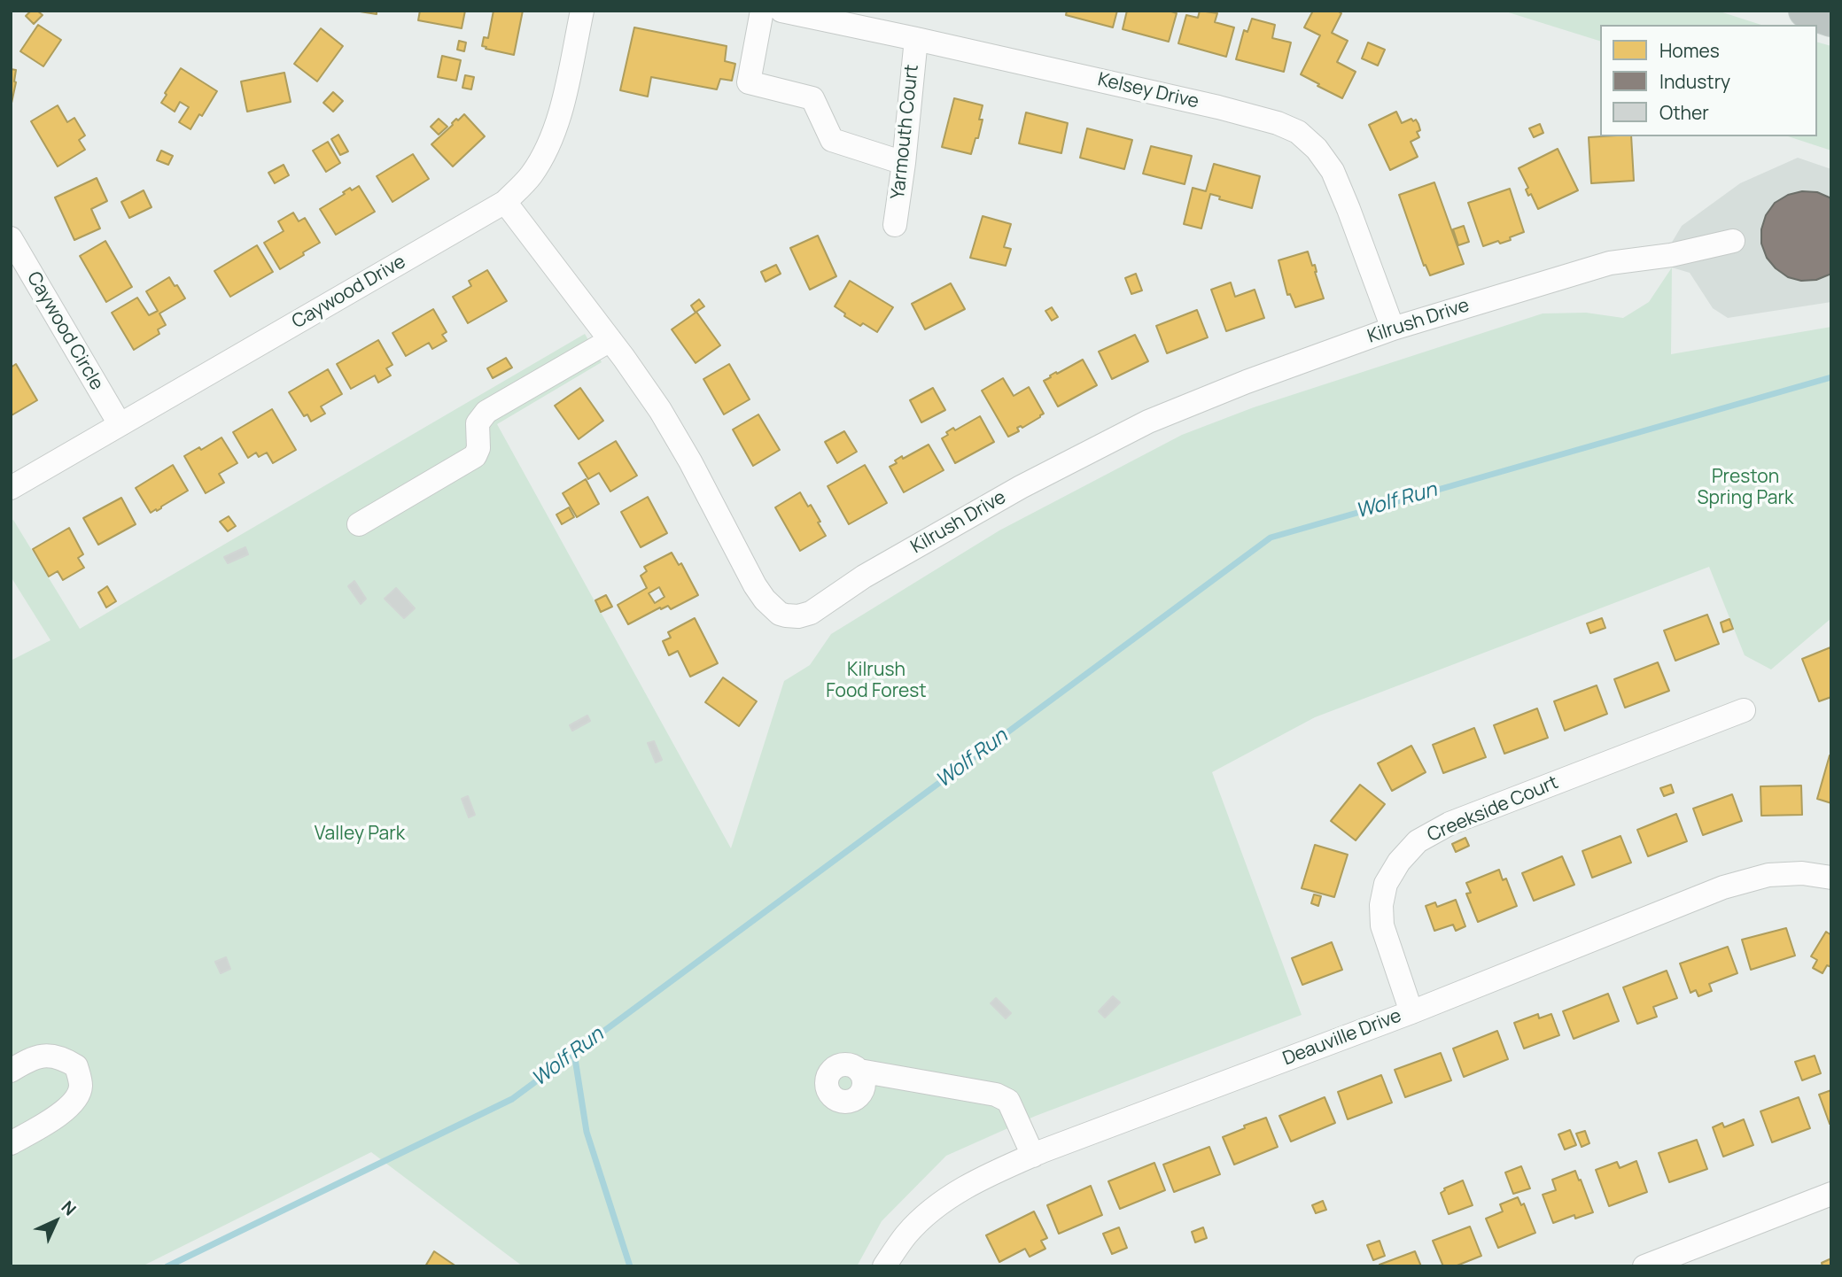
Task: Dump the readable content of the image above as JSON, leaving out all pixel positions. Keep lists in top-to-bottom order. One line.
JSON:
{"streets":{"street":["Kelsey Drive","Yarmouth Court","Caywood Drive","Kilrush Drive","Caywood Circle","Creekside Court","Deauville Drive"]},"crossings":[["Kelsey Drive","Yarmouth Court"],["Kelsey Drive","Kilrush Drive"],["Caywood Drive","Kilrush Drive"],["Caywood Drive","Caywood Circle"],["Creekside Court","Deauville Drive"]],"water":["Wolf Run"],"parks":["Preston Spring Park","Kilrush Food Forest","Valley Park"],"legend":["Homes","Industry","Other"],"north":"top right"}
